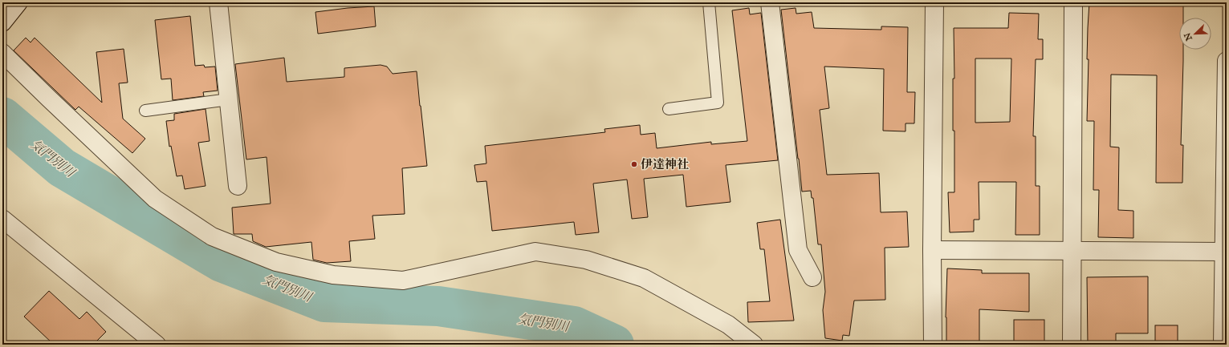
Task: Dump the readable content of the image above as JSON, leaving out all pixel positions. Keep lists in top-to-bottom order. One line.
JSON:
{"water":["気門別川"],"places":["伊達神社"],"north":"bottom left"}
